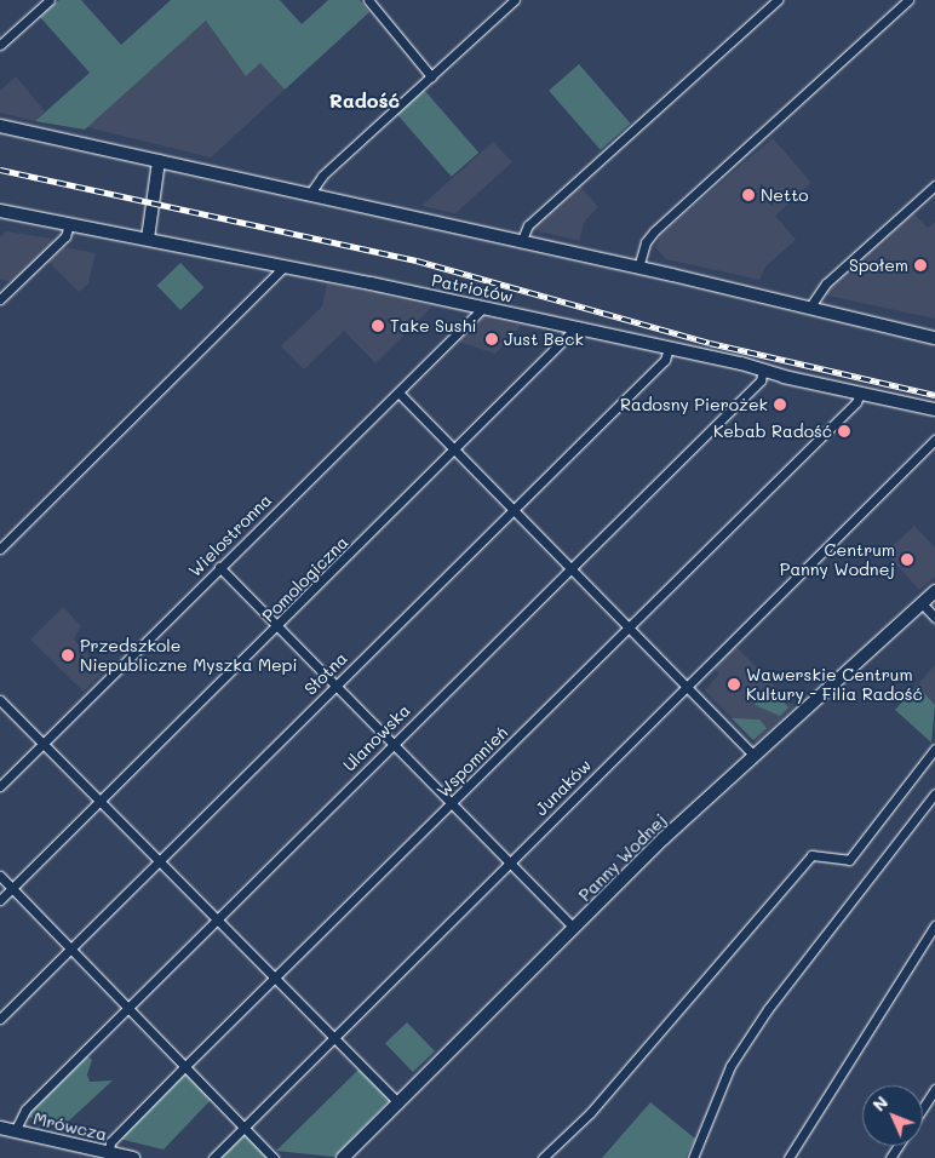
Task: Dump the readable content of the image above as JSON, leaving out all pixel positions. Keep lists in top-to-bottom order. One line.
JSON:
{"streets":{"main road":["Patriotów","Panny Wodnej","Mrówcza"],"street":["Wielostronna","Pomologiczna","Słotna","Ulanowska","Wspomnień","Junaków"]},"crossings":[["Patriotów","Wielostronna"],["Patriotów","Pomologiczna"],["Patriotów","Słotna"],["Patriotów","Ulanowska"],["Patriotów","Wspomnień"],["Ulanowska","Mrówcza"],["Wspomnień","Mrówcza"]],"districts":["Radość"],"places":["Netto","Społem","Take Sushi","Just Beck","Radosny Pierożek","Kebab Radość","Centrum Panny Wodnej","Przedszkole Niepubliczne Myszka Mepi","Wawerskie Centrum Kultury - Filia Radość"],"north":"top left"}
